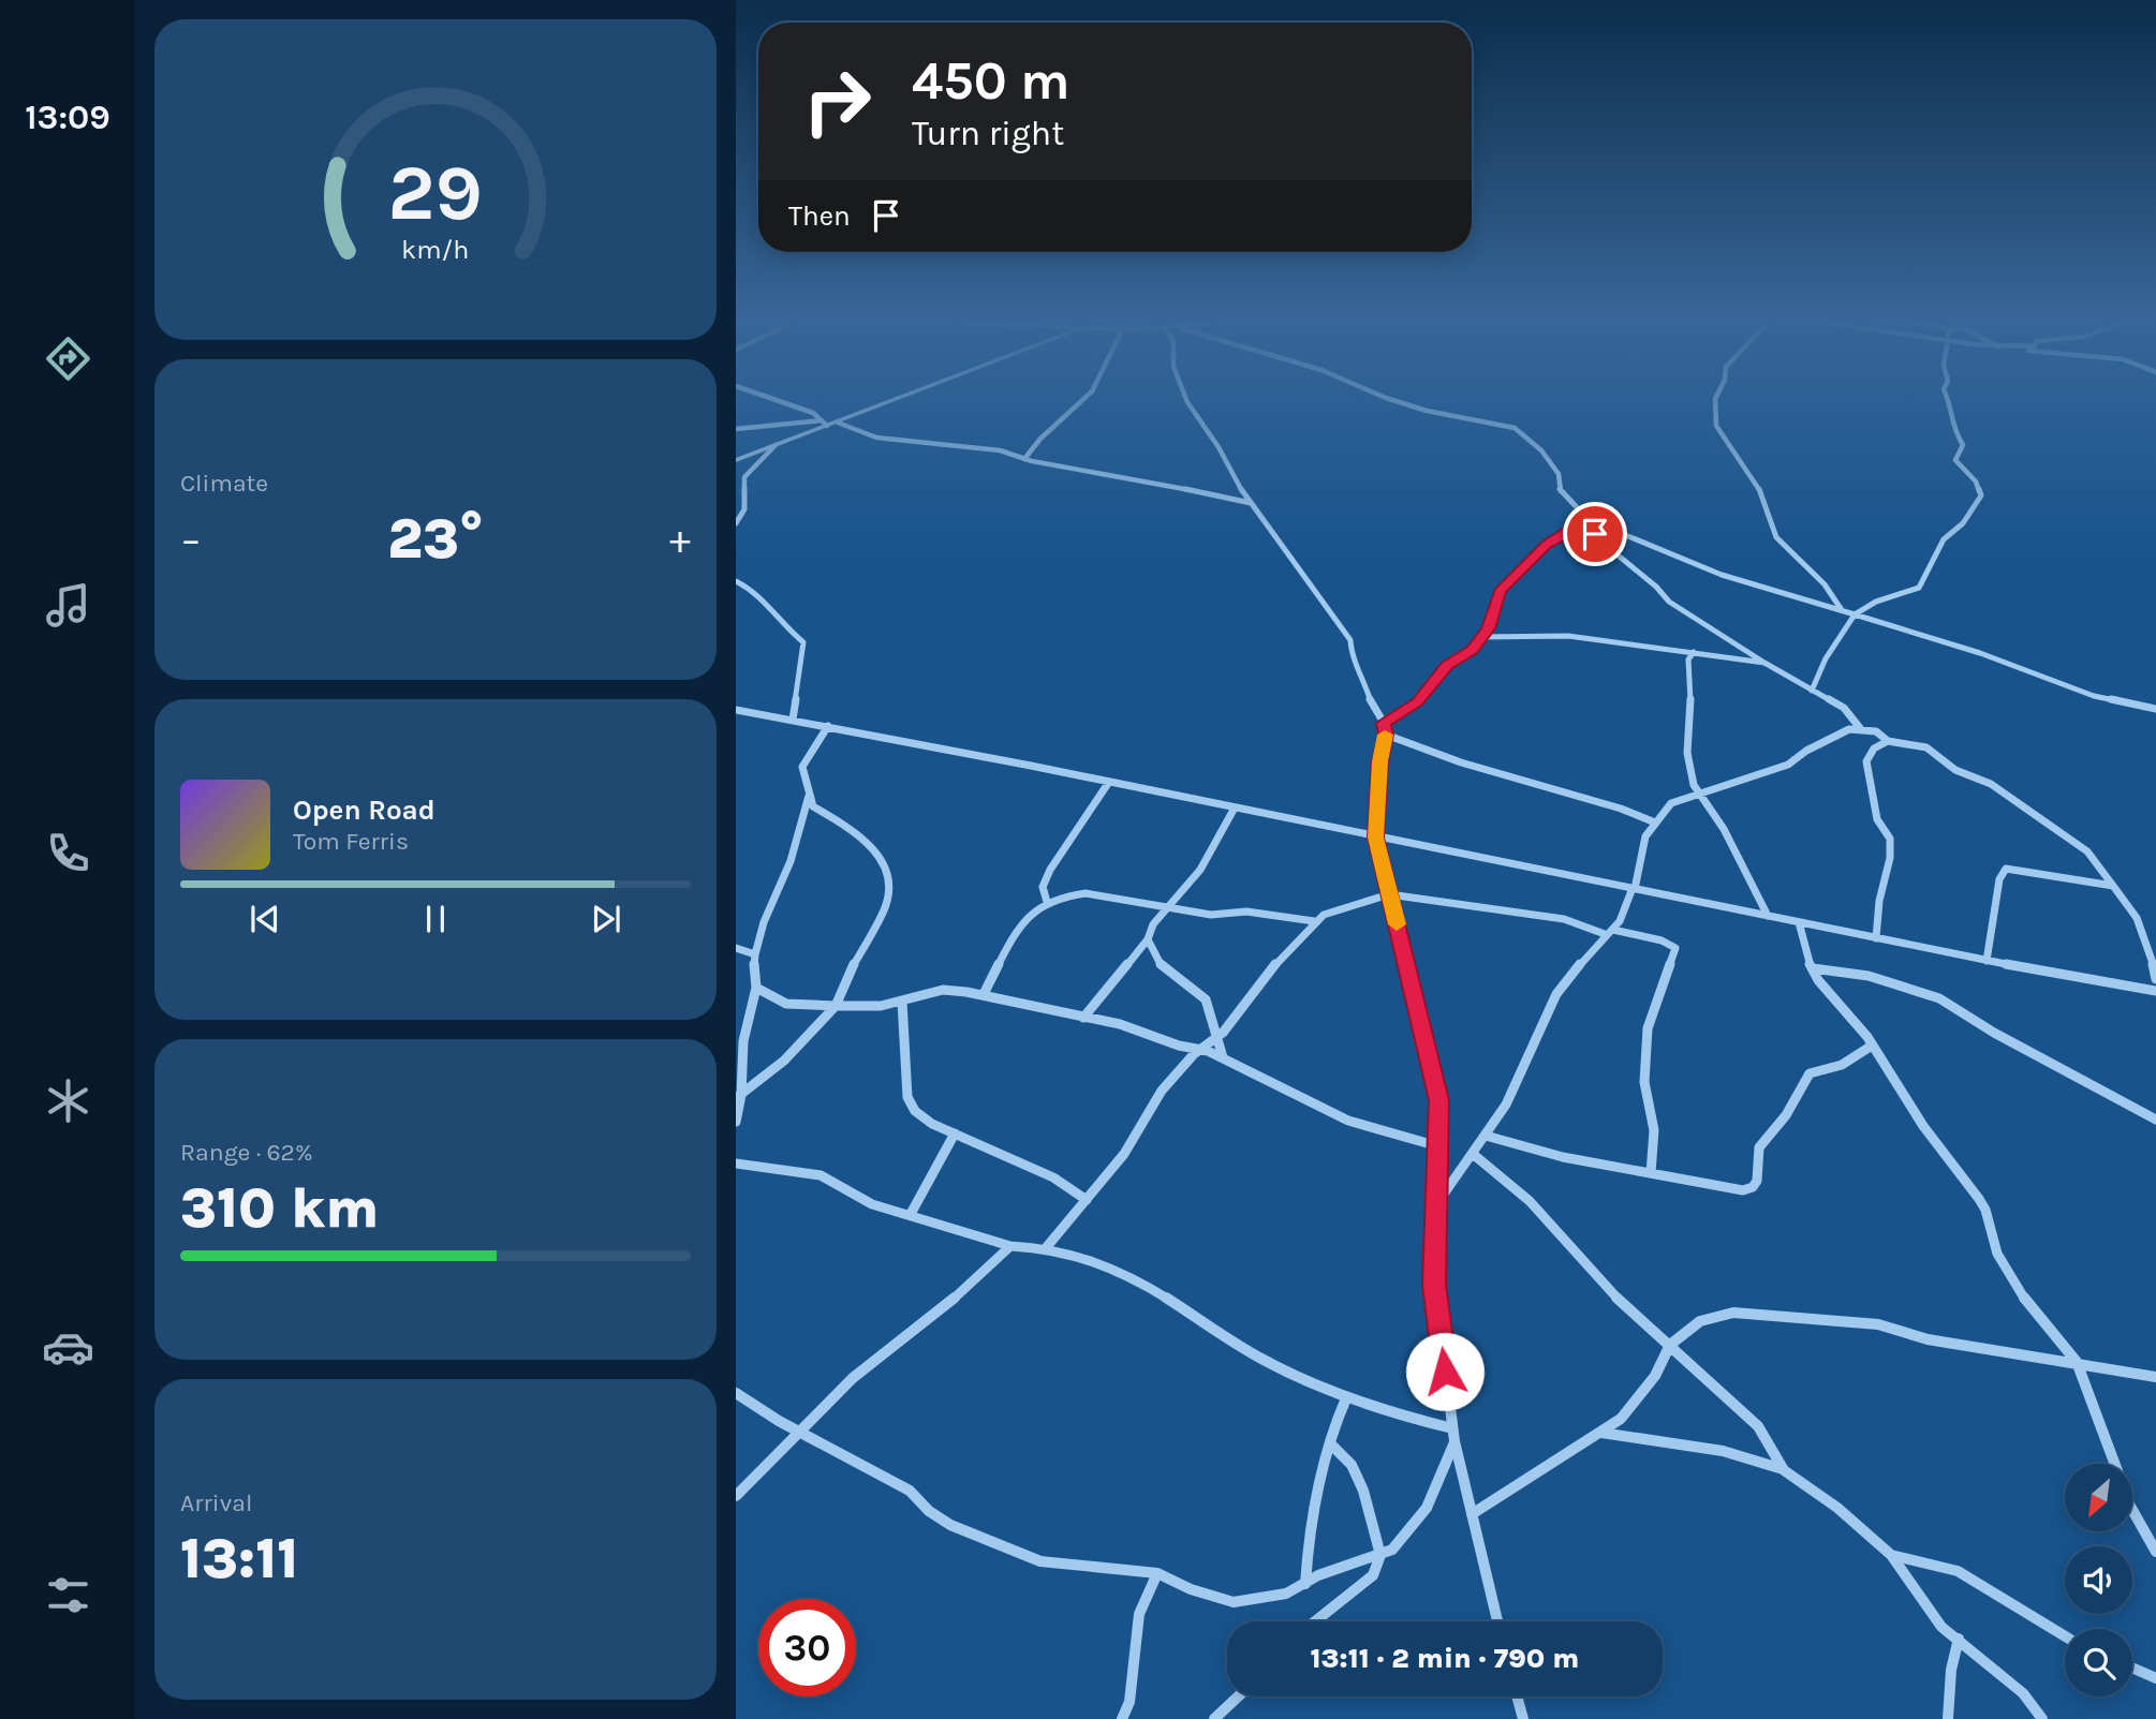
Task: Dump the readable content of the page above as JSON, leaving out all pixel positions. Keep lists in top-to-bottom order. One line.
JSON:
{"north":"bottom left","page":{"tabs":"13:09","turn":["450 m","Turn right"],"then":"Then","tile":["Climate",["Range · 62%","310 km"],["Arrival","13:11"]],"heat":["−","23°","+"],"song":["Open Road","Tom Ferris"],"limit":"30","trip":"13:11 · 2 min · 790 m","gauge":["29","km/h"]}}
